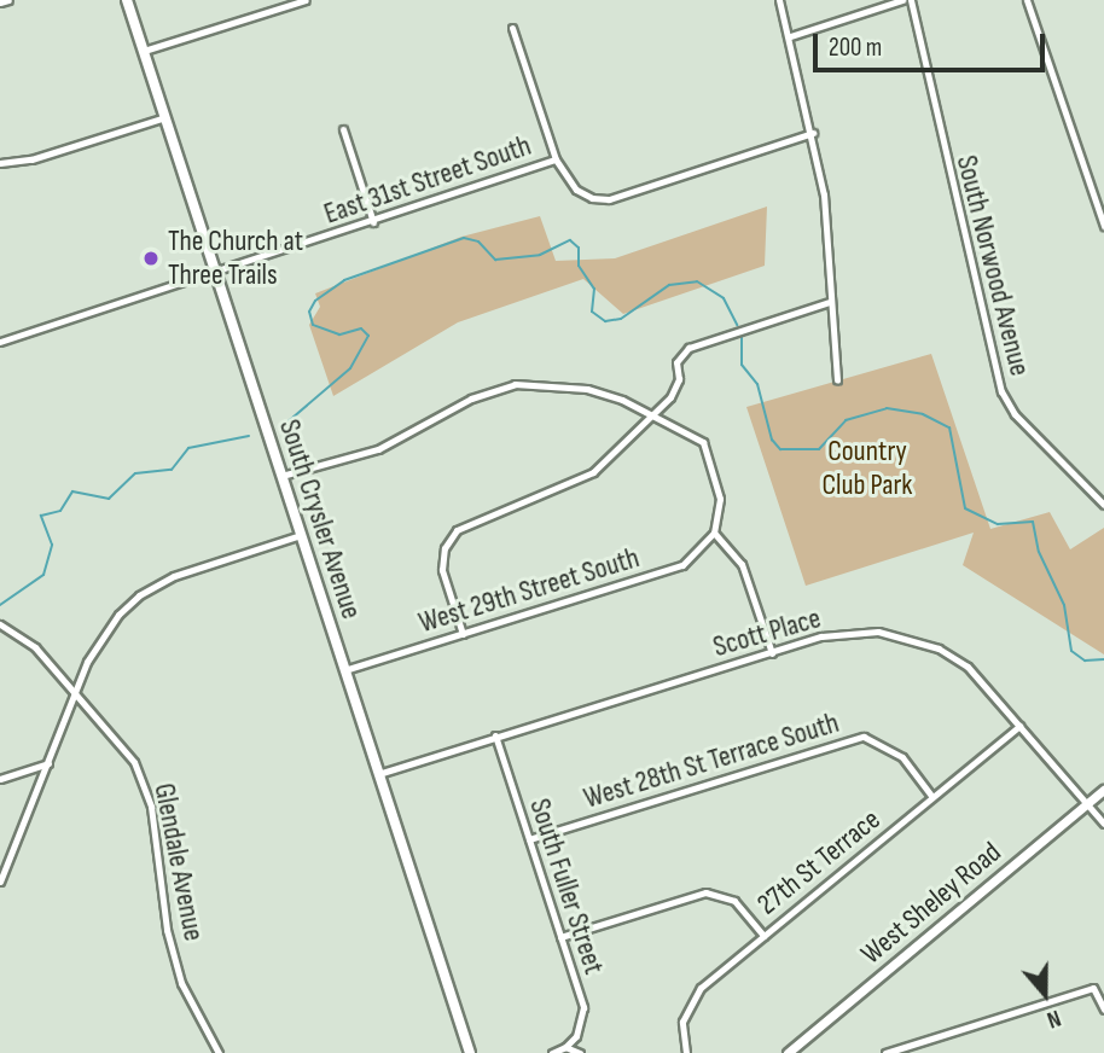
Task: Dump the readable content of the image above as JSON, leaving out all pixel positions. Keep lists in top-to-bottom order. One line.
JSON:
{"streets":{"main road":["South Crysler Avenue"],"street":["East 31st Street South","South Norwood Avenue","West 29th Street South","Scott Place","West 28th St Terrace South","Glendale Avenue","27th St Terrace","South Fuller Street","West Sheley Road"]},"crossings":[["East 31st Street South","South Crysler Avenue"],["South Crysler Avenue","West 29th Street South"],["South Crysler Avenue","Scott Place"],["Scott Place","27th St Terrace"],["Scott Place","South Fuller Street"],["Scott Place","West Sheley Road"],["West 28th St Terrace South","27th St Terrace"],["West 28th St Terrace South","South Fuller Street"]],"parks":["Country Club Park"],"places":["The Church at Three Trails"],"scale_bar":"200 m","north":"bottom"}
